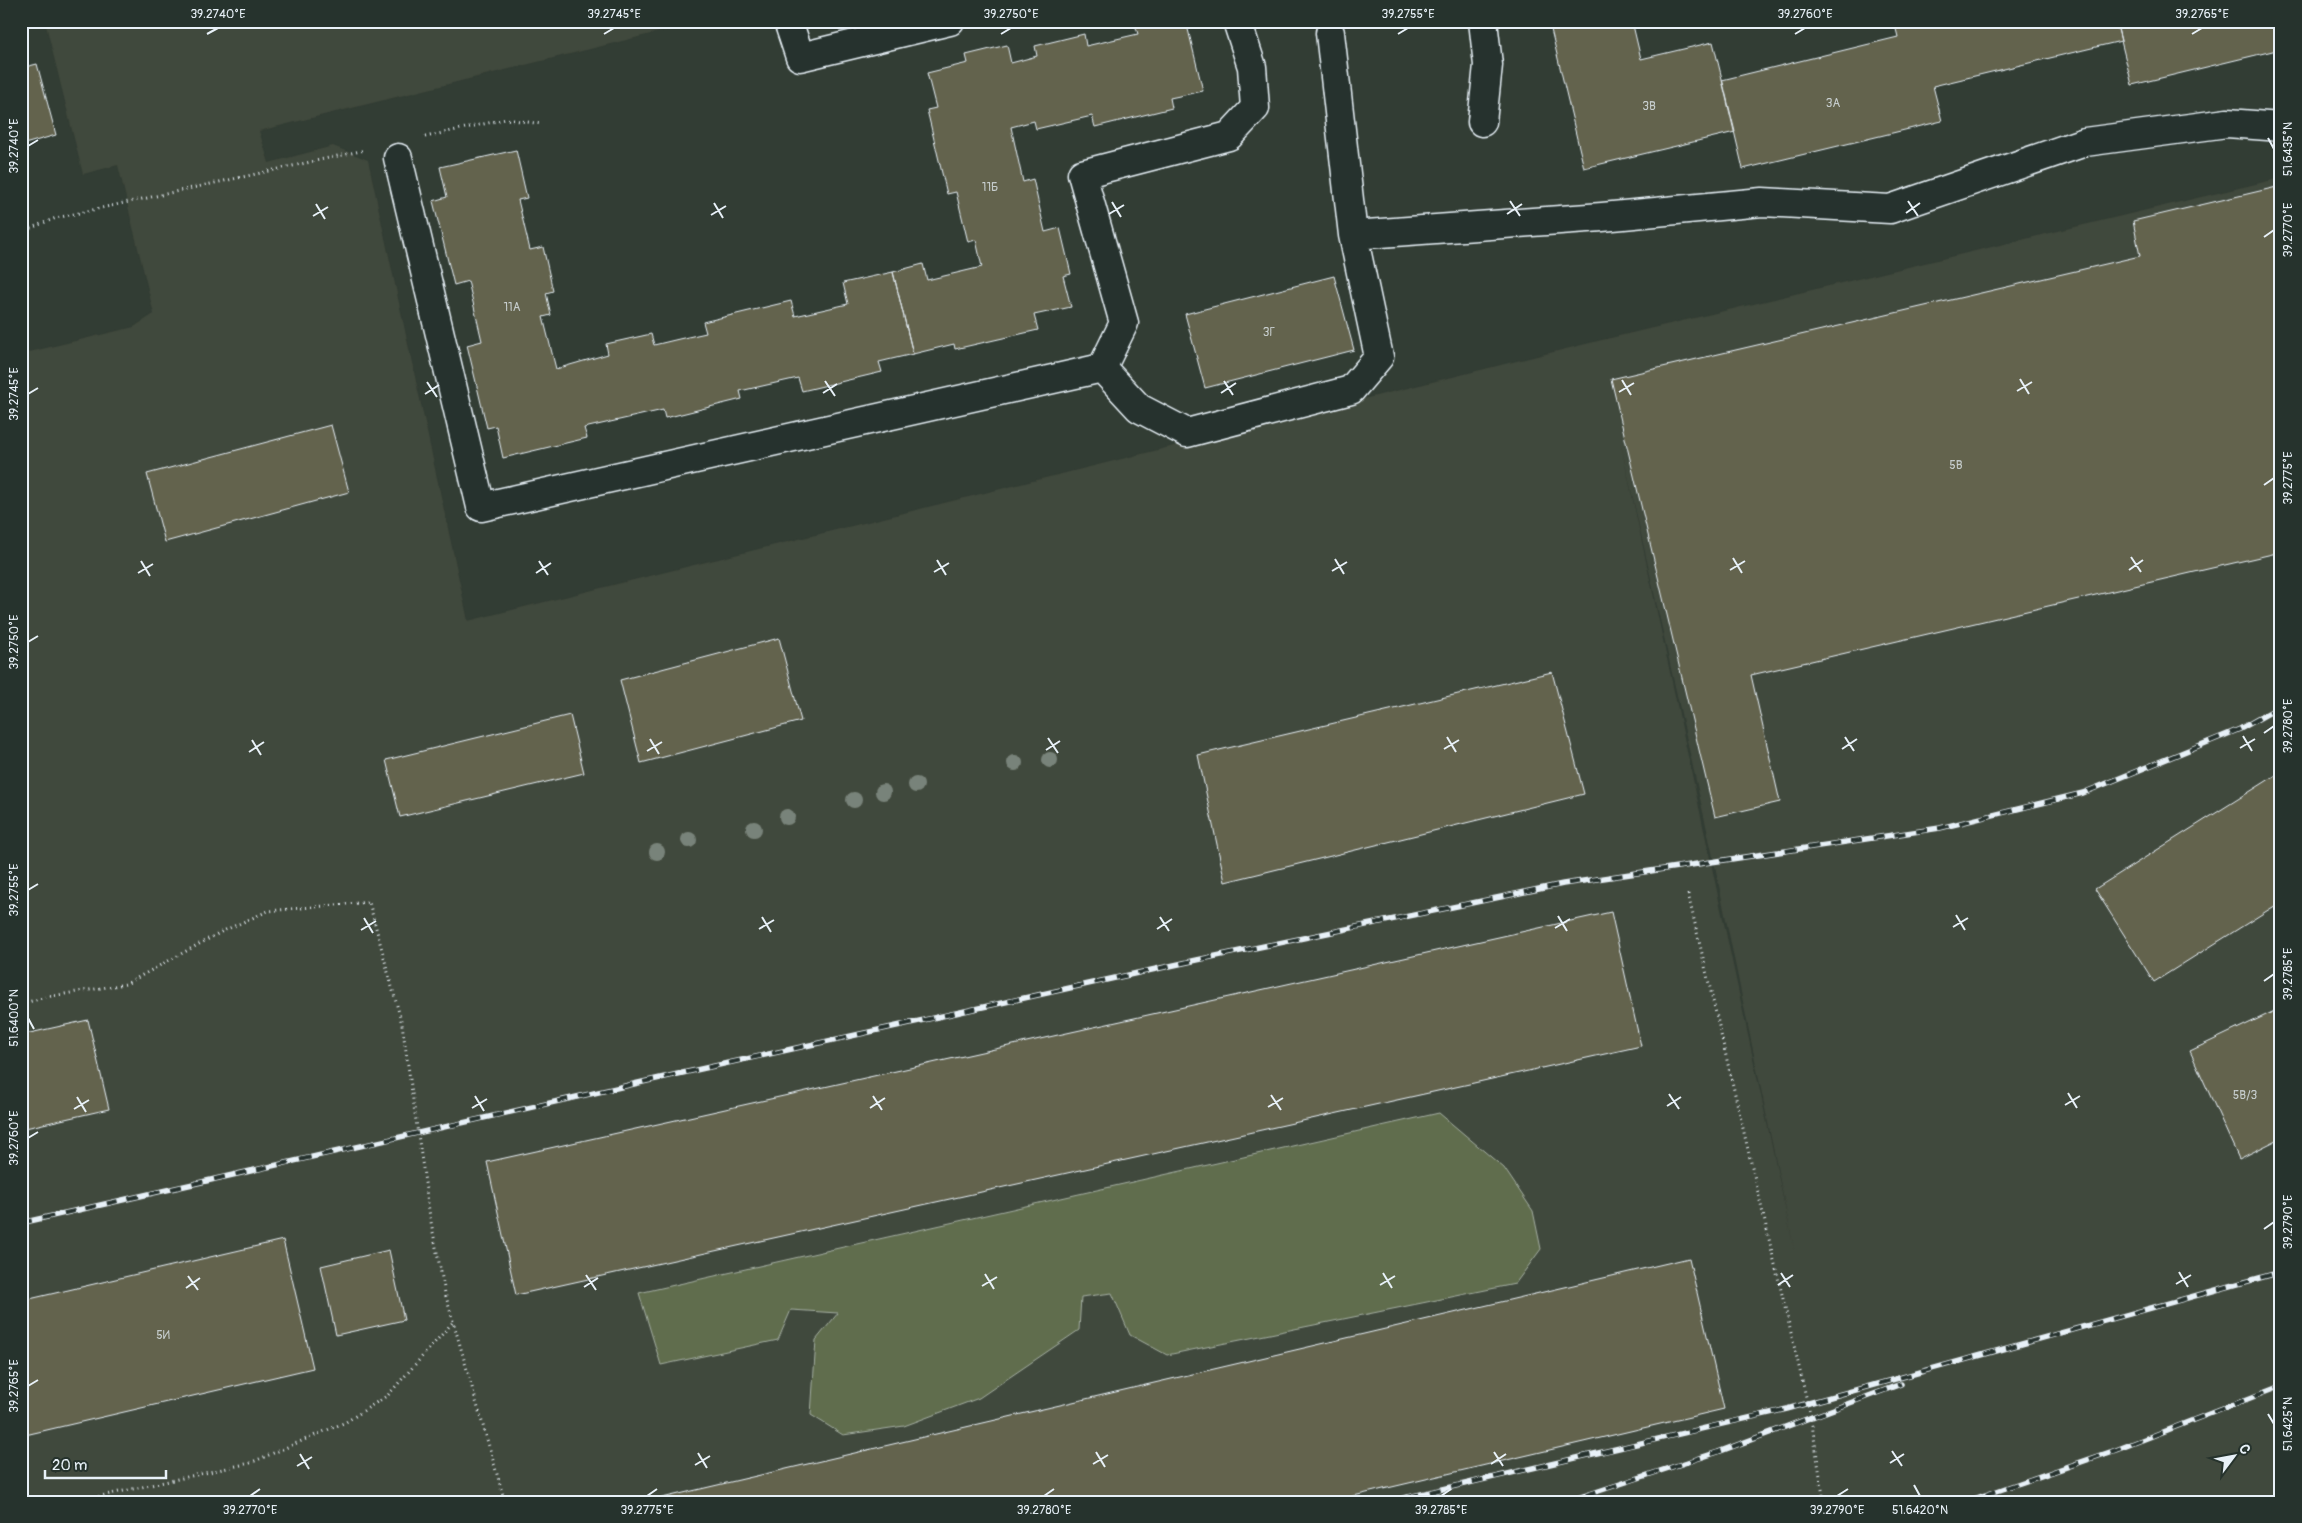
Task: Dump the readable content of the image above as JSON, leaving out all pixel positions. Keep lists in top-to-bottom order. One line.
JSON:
{"house_numbers":["3А","3В","11Б","11А","3Г","5В","5В/3","5И"],"scale_bar":"20 m","north":"top right","coordinates":["39.2740°E","39.2745°E","39.2750°E","39.2755°E","39.2760°E","39.2765°E","51.6435°N","39.2770°E","39.2775°E","39.2780°E","39.2785°E","51.6400°N","39.2790°E","51.6425°N","51.6420°N"]}
